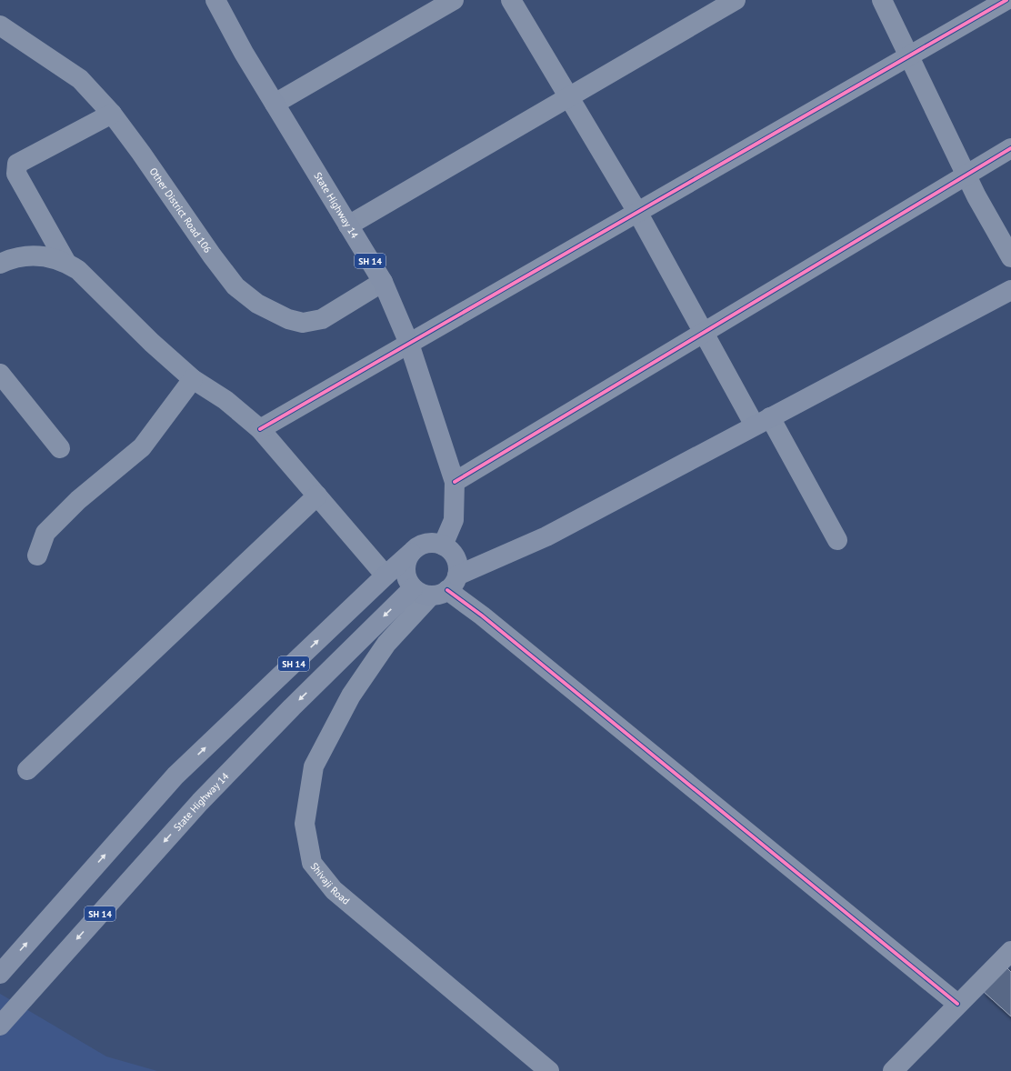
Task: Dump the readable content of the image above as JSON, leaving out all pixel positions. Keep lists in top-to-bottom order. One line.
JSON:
{"streets":{"main road":["State Highway 14","SH 14"],"street":["Other District Road 106","Shivaji Road"]},"crossings":[["State Highway 14","Other District Road 106"],["State Highway 14","SH 14"],["State Highway 14","Shivaji Road"],["SH 14","Shivaji Road"]]}
